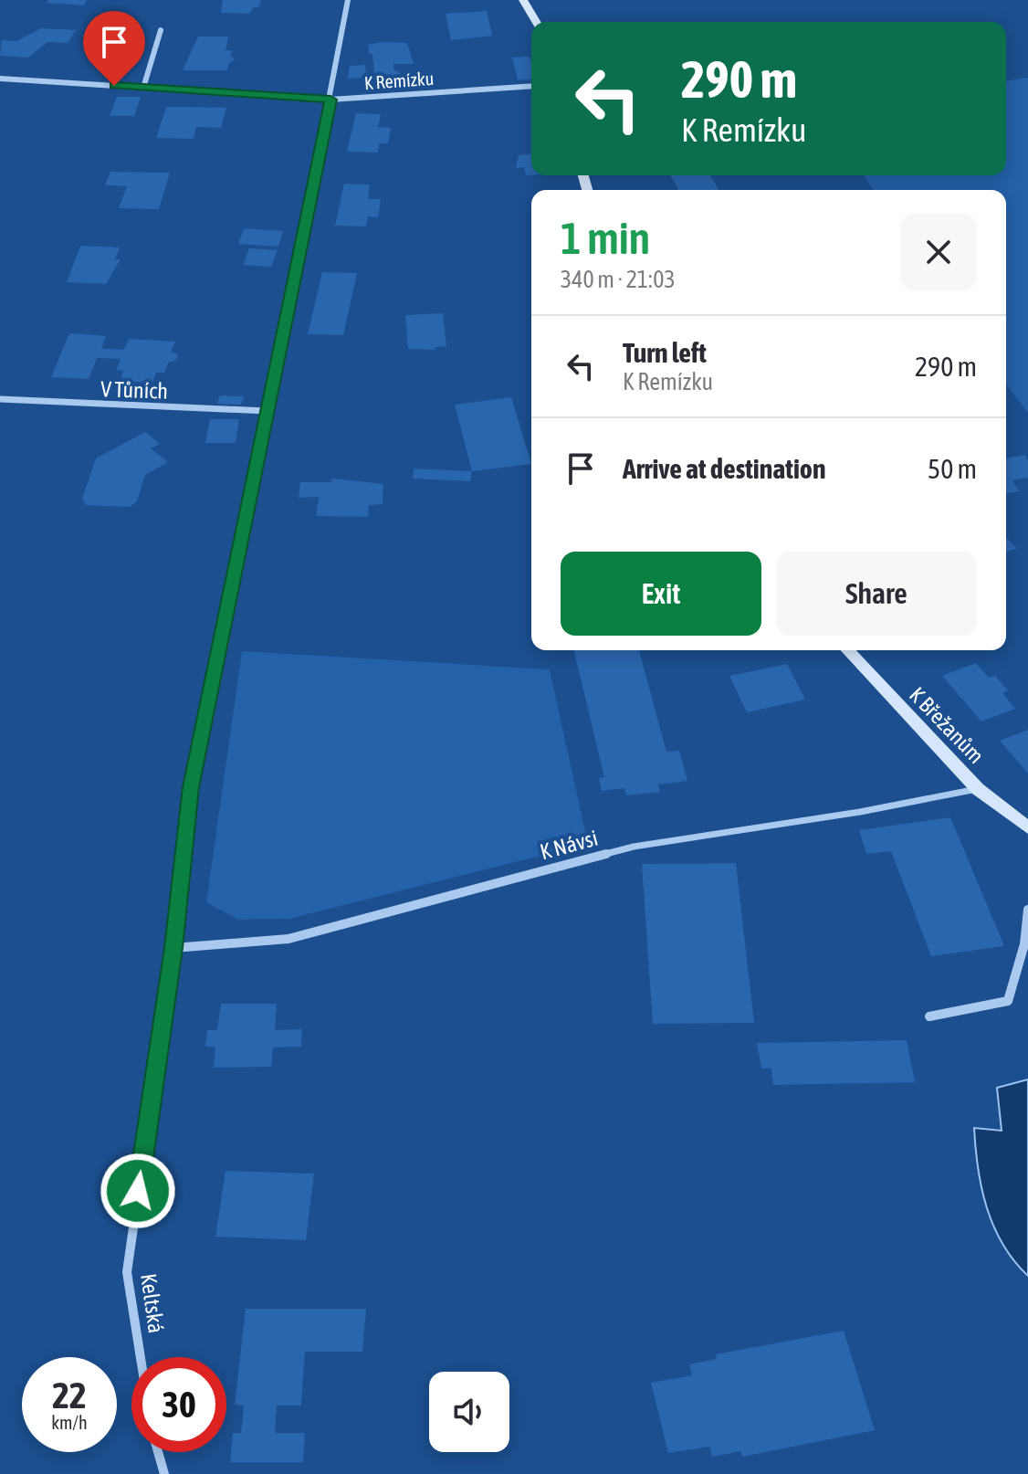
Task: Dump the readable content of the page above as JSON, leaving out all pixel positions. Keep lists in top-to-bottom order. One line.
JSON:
{"streets":{"street":["K Remízku","V Tůních","K Břežanům","K Návsi","Keltská"]},"crossings":[["K Remízku","Keltská"],["V Tůních","Keltská"],["K Břežanům","K Návsi"],["K Návsi","Keltská"]],"page":{"turn":["290 m","K Remízku"],"heading":["1 min","340 m · 21:03"],"list":[{"name":"Turn left","note":"K Remízku","value":"290 m"},{"name":"Arrive at destination","value":"50 m"}],"buttons":["Exit","Share"],"speed":"22 km/h","limit":"30"}}
